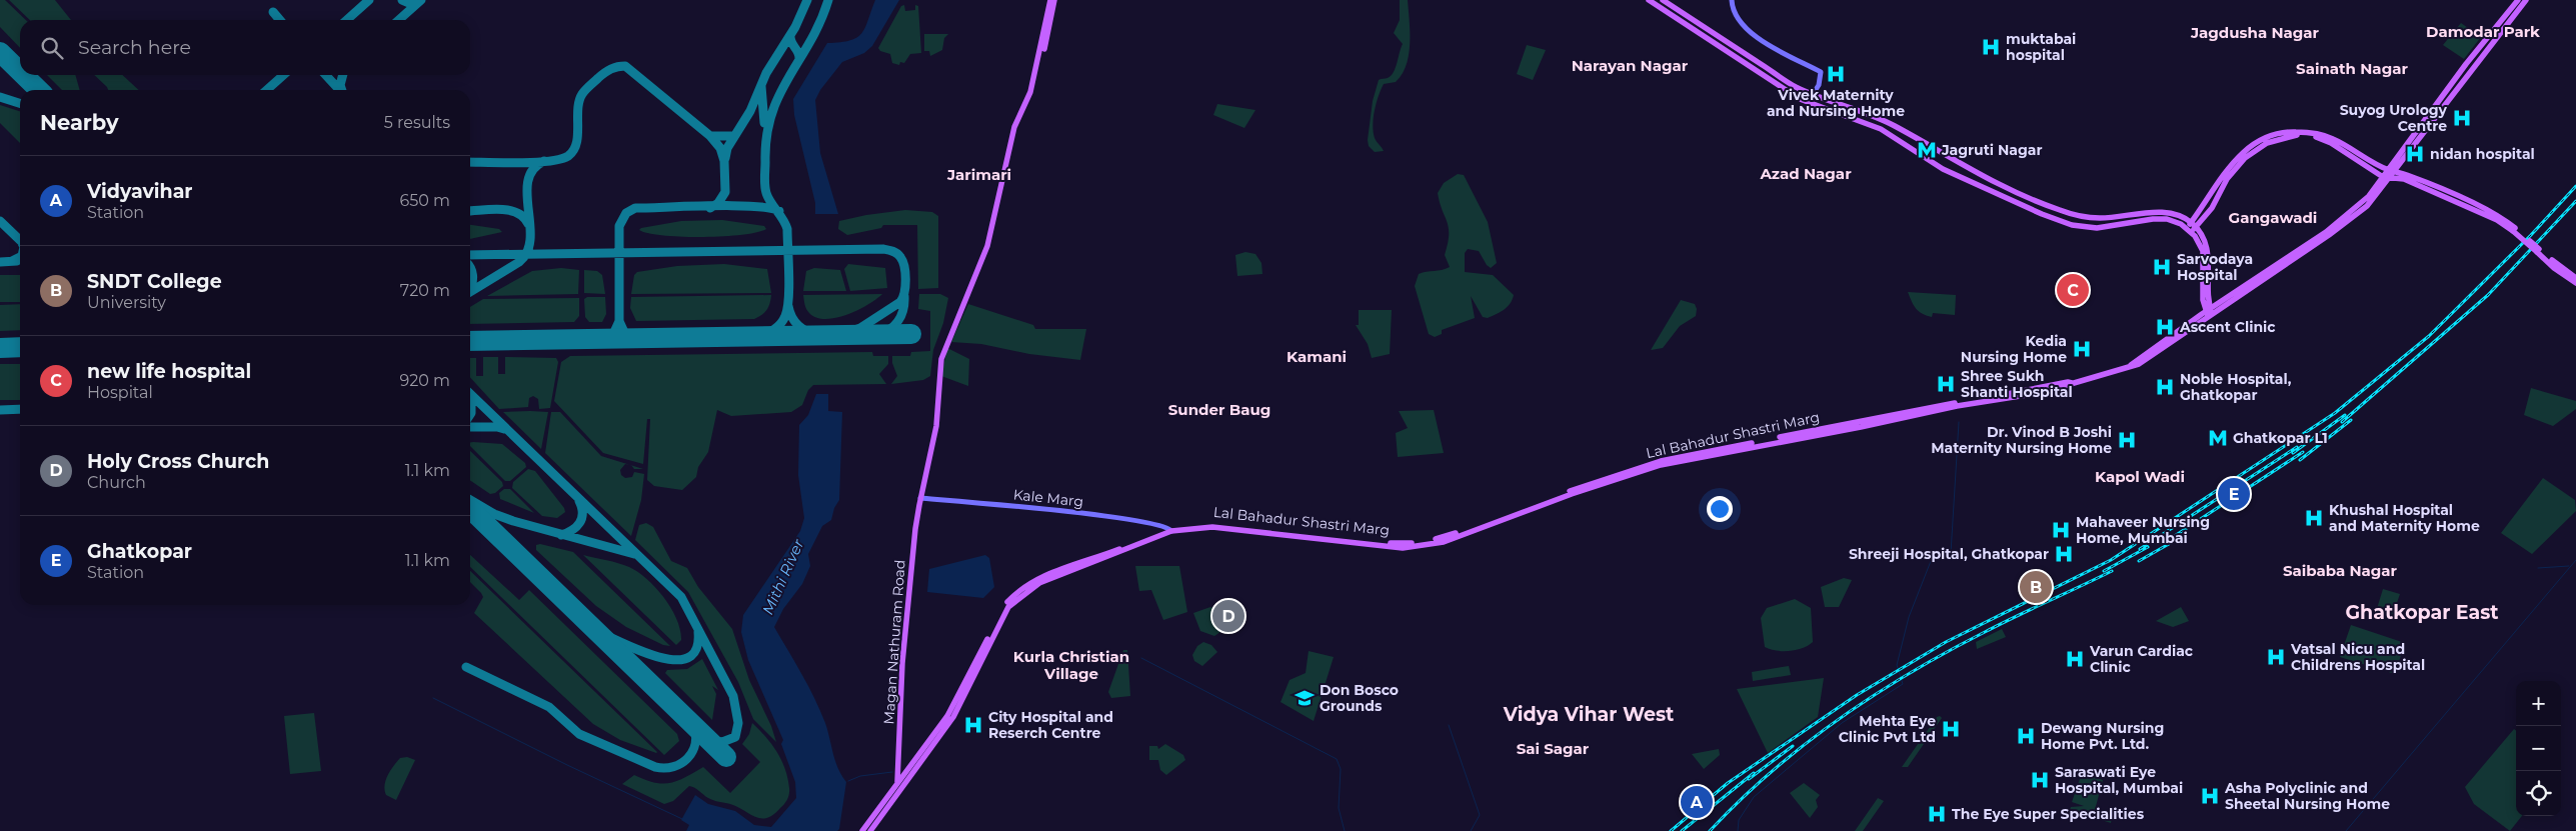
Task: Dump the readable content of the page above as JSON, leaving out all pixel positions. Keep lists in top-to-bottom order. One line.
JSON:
{"streets":{"main road":["Lal Bahadur Shastri Marg","Kale Marg","Magan Nathuram Road"]},"crossings":[["Lal Bahadur Shastri Marg","Kale Marg"],["Lal Bahadur Shastri Marg","Magan Nathuram Road"],["Kale Marg","Magan Nathuram Road"]],"districts":["Damodar Park","Jagdusha Nagar","Narayan Nagar","Sainath Nagar","Azad Nagar","Jarimari","Gangawadi","Kamani","Sunder Baug","Kapol Wadi","Saibaba Nagar","Ghatkopar East","Kurla Christian Village","Vidya Vihar West","Sai Sagar"],"water":["Mithi River"],"places":{"hospital":["muktabai hospital","Vivek Maternity and Nursing Home","Suyog Urology Centre","nidan hospital","Sarvodaya Hospital","Ascent Clinic","Kedia Nursing Home","Shree Sukh Shanti Hospital","Noble Hospital, Ghatkopar","Dr. Vinod B Joshi Maternity Nursing Home","Khushal Hospital and Maternity Home","Mahaveer Nursing Home, Mumbai","Shreeji Hospital, Ghatkopar","Vatsal Nicu and Childrens Hospital","Varun Cardiac Clinic","City Hospital and Reserch Centre","Mehta Eye Clinic Pvt Ltd","Dewang Nursing Home Pvt. Ltd.","Saraswati Eye Hospital, Mumbai","Asha Polyclinic and Sheetal Nursing Home","The Eye Super Specialities"],"metro station":["Jagruti Nagar","Ghatkopar L1"],"school or university":["Don Bosco Grounds"]},"page":{"search":"Search here","heading":["Nearby","5 results"],"list":[{"mark":"A","name":"Vidyavihar","note":"Station","value":"650 m"},{"mark":"B","name":"SNDT College","note":"University","value":"720 m"},{"mark":"C","name":"new life hospital","note":"Hospital","value":"920 m"},{"mark":"D","name":"Holy Cross Church","note":"Church","value":"1.1 km"},{"mark":"E","name":"Ghatkopar","note":"Station","value":"1.1 km"}],"pins":["C","E","B","D","A"],"map_buttons":["+","−"]}}
